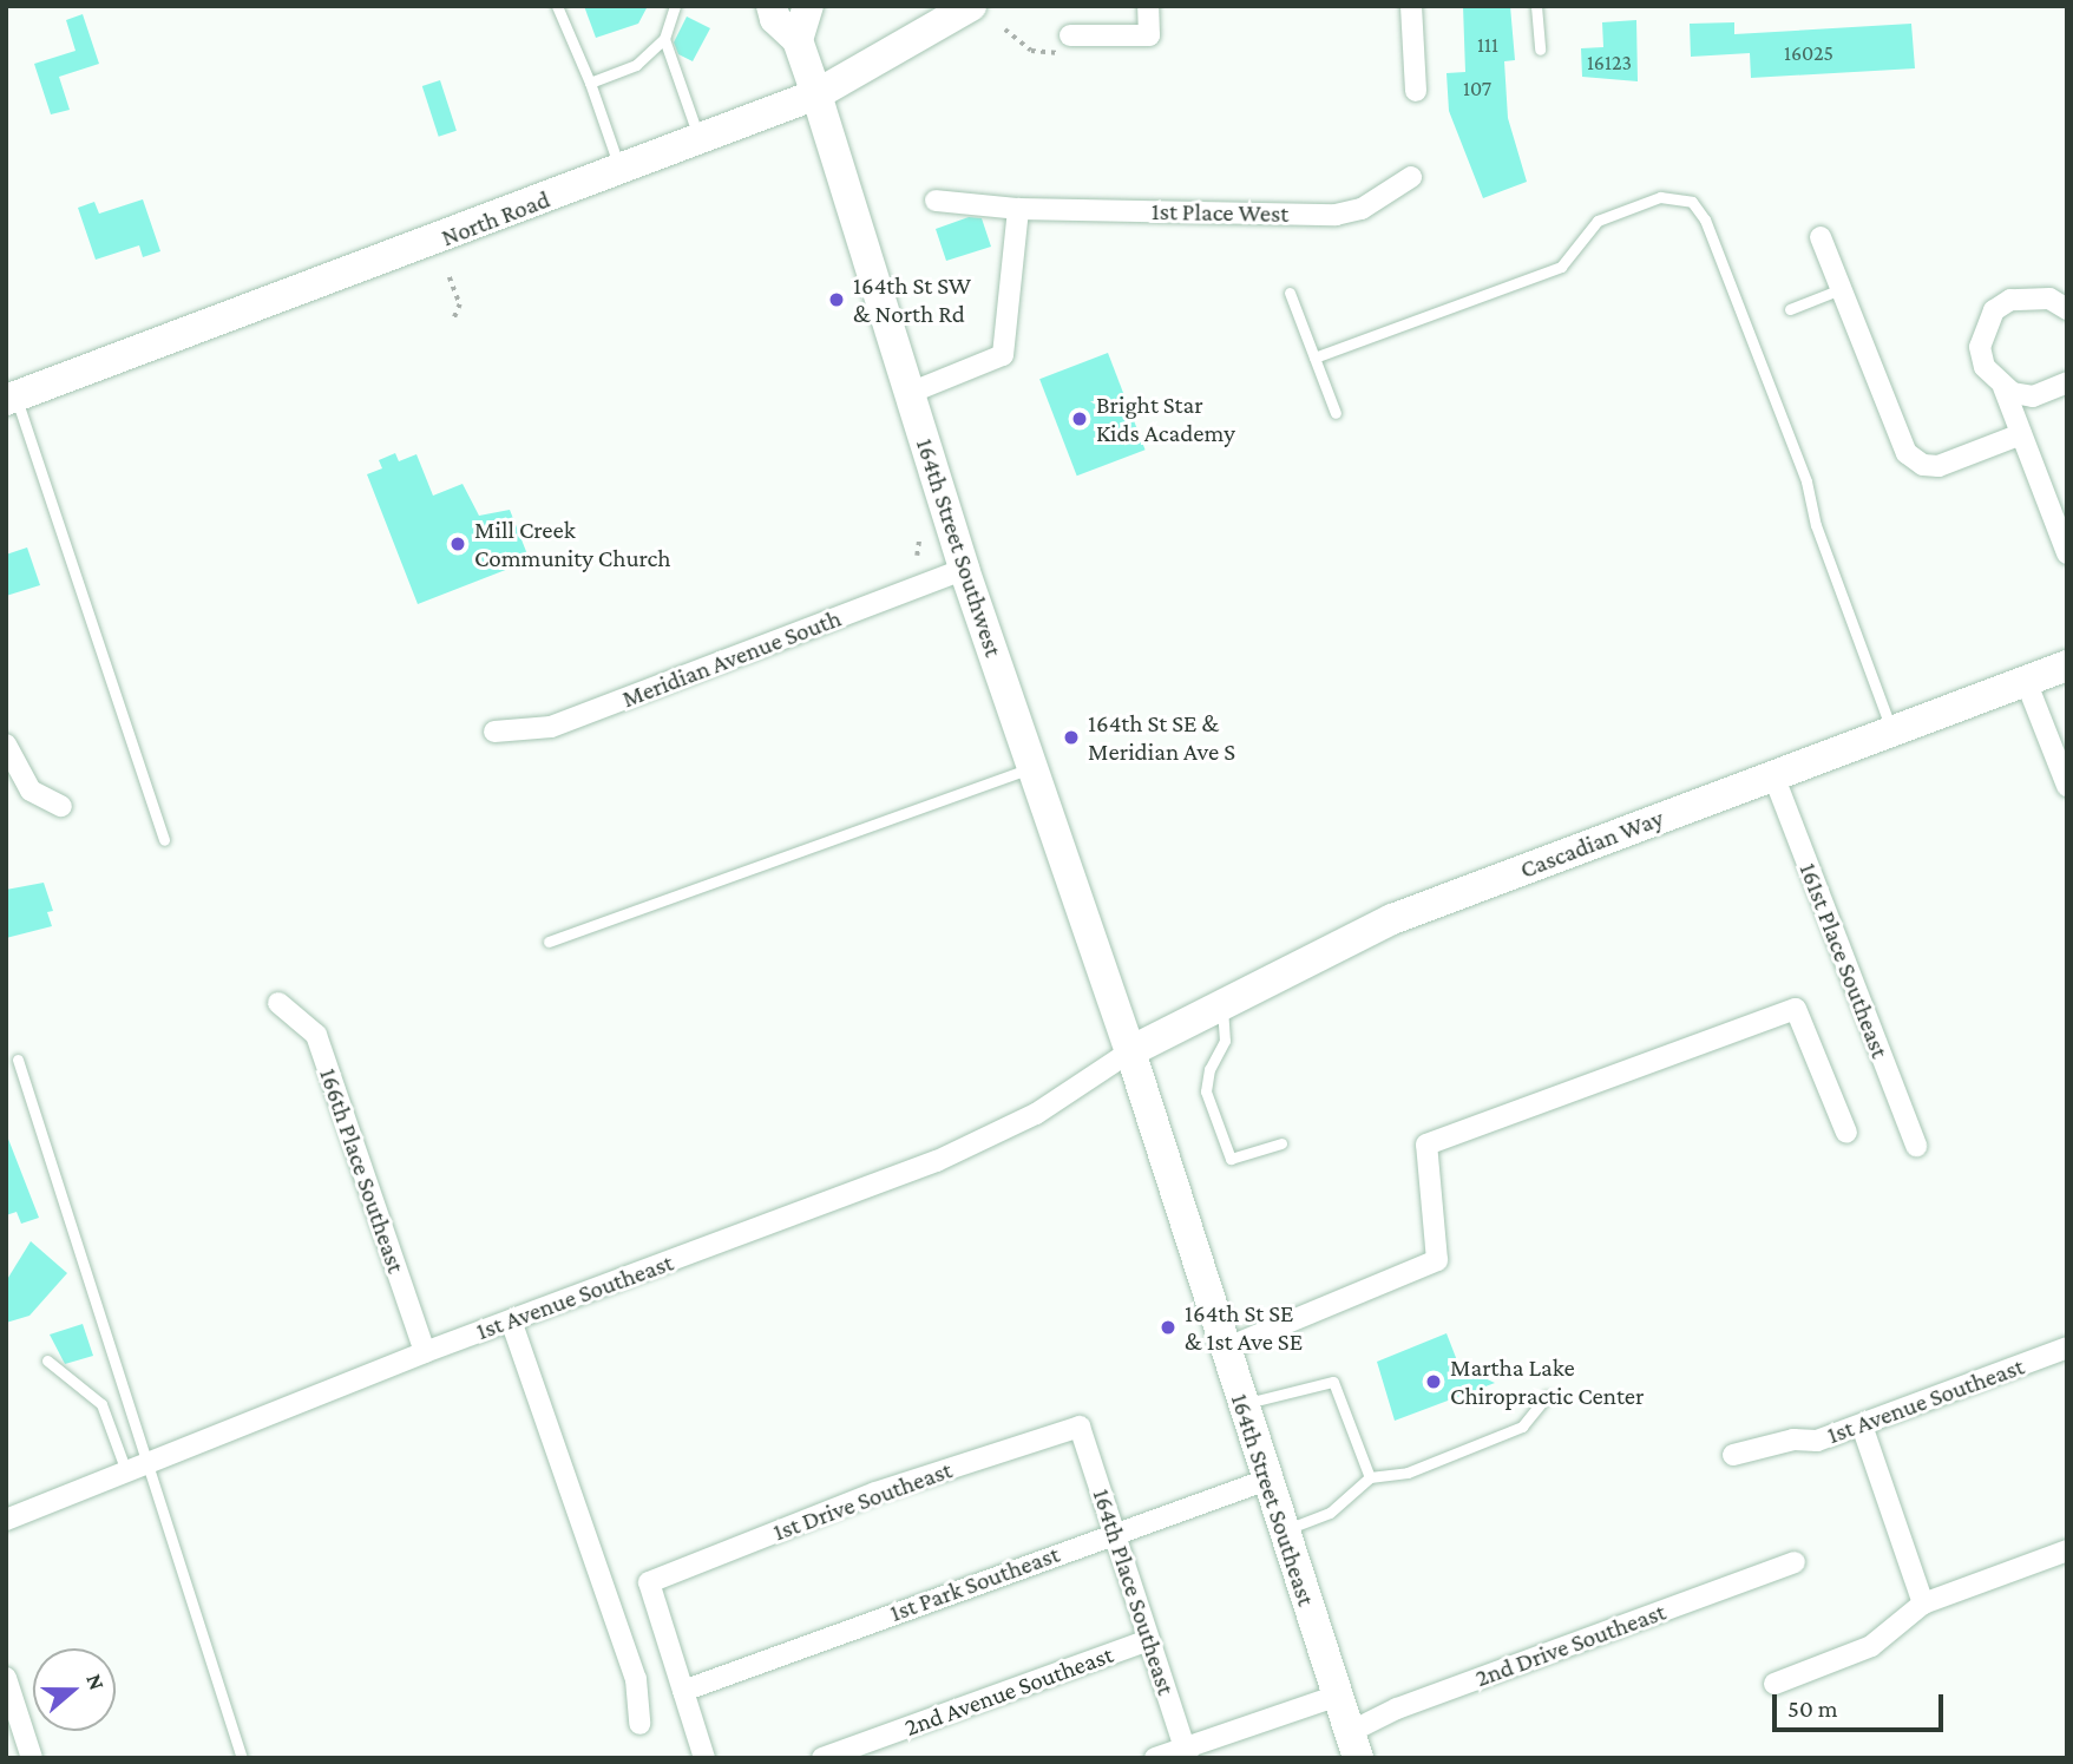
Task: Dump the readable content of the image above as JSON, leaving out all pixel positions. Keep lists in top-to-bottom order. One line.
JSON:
{"streets":{"street":["1st Place West","North Road","164th Street Southwest","Meridian Avenue South","Cascadian Way","161st Place Southeast","166th Place Southeast","1st Avenue Southeast","164th Street Southeast","1st Drive Southeast","1st Park Southeast","164th Place Southeast","2nd Drive Southeast","2nd Avenue Southeast"]},"crossings":[["North Road","164th Street Southwest"],["164th Street Southwest","Meridian Avenue South"],["164th Street Southwest","Cascadian Way"],["164th Street Southwest","1st Avenue Southeast"],["164th Street Southwest","164th Street Southeast"],["Cascadian Way","161st Place Southeast"],["Cascadian Way","1st Avenue Southeast"],["Cascadian Way","164th Street Southeast"],["166th Place Southeast","1st Avenue Southeast"],["1st Avenue Southeast","164th Street Southeast"],["164th Street Southeast","1st Park Southeast"],["164th Street Southeast","2nd Drive Southeast"],["1st Drive Southeast","1st Park Southeast"],["1st Drive Southeast","164th Place Southeast"],["1st Park Southeast","164th Place Southeast"],["164th Place Southeast","2nd Avenue Southeast"]],"places":["164th St SW & North Rd","Bright Star Kids Academy","Mill Creek Community Church","164th St SE & Meridian Ave S","164th St SE & 1st Ave SE","Martha Lake Chiropractic Center"],"house_numbers":["111","16025","16123","107"],"scale_bar":"50 m","north":"right"}
